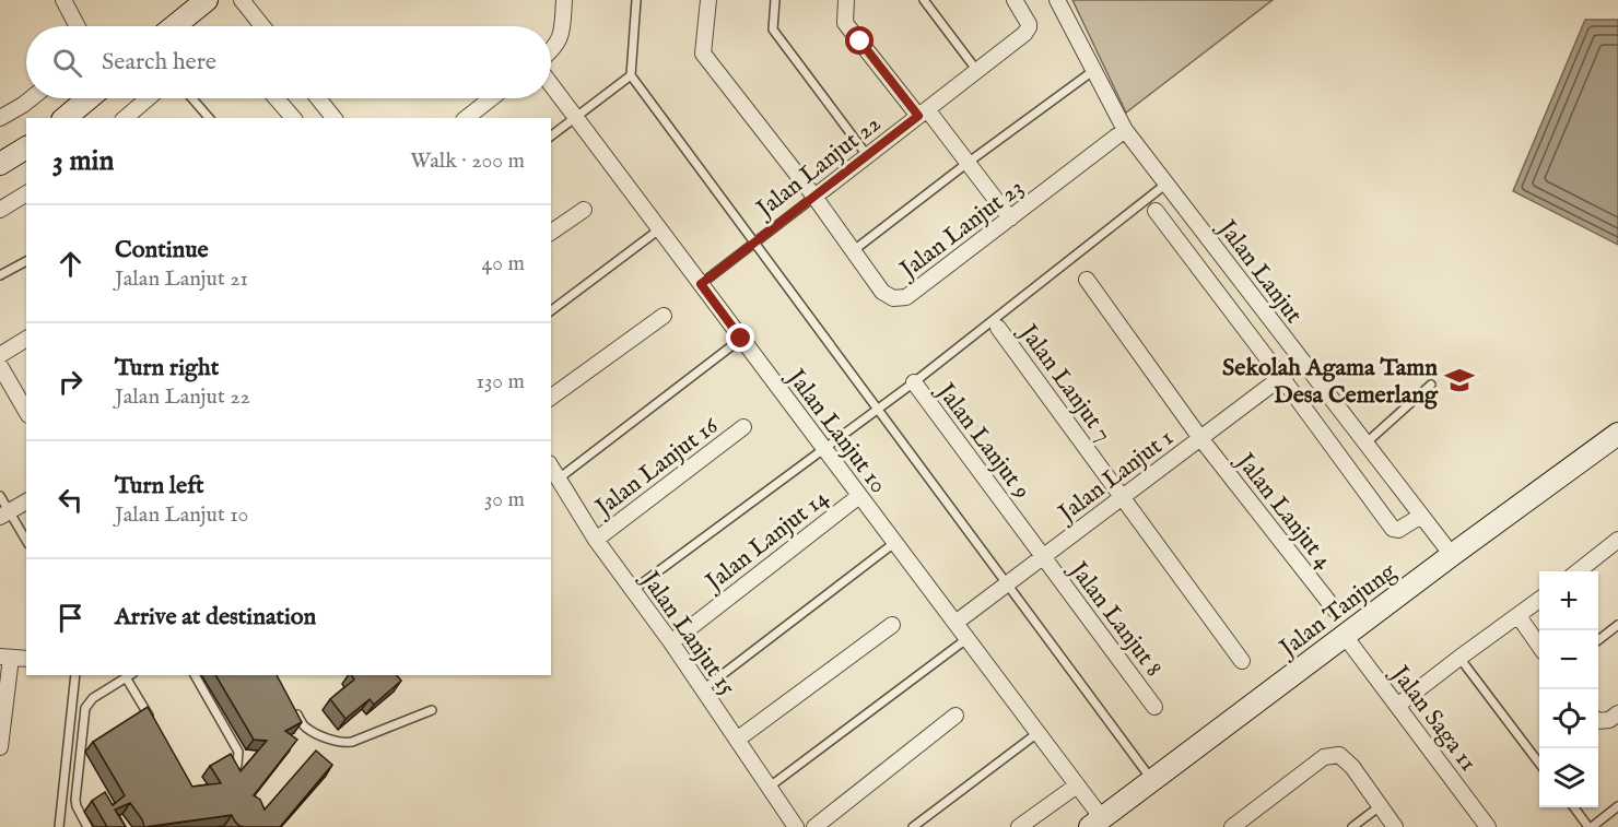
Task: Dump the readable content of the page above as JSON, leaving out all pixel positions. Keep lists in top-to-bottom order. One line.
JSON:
{"streets":{"street":["Jalan Lanjut 22","Jalan Lanjut 23","Jalan Lanjut","Jalan Lanjut 7","Jalan Lanjut 10","Jalan Lanjut 9","Jalan Lanjut 16","Jalan Lanjut 1","Jalan Lanjut 4","Jalan Lanjut 14","Jalan Tanjung","Jalan Lanjut 8","Jalan Lanjut 15","Jalan Saga 11"]},"crossings":[["Jalan Lanjut 22","Jalan Lanjut 23"],["Jalan Lanjut 22","Jalan Lanjut 10"],["Jalan Lanjut 23","Jalan Lanjut"],["Jalan Lanjut","Jalan Lanjut 1"],["Jalan Lanjut","Jalan Tanjung"],["Jalan Lanjut 7","Jalan Lanjut 1"],["Jalan Lanjut 10","Jalan Lanjut 1"],["Jalan Lanjut 10","Jalan Lanjut 14"],["Jalan Lanjut 10","Jalan Tanjung"],["Jalan Lanjut 9","Jalan Lanjut 1"],["Jalan Lanjut 9","Jalan Lanjut 8"],["Jalan Lanjut 16","Jalan Lanjut 15"],["Jalan Lanjut 1","Jalan Lanjut 4"],["Jalan Lanjut 1","Jalan Lanjut 8"],["Jalan Lanjut 14","Jalan Lanjut 15"],["Jalan Tanjung","Jalan Saga 11"]],"places":{"school or university":["Sekolah Agama Tamn Desa Cemerlang"]},"page":{"search":"Search here","heading":["3 min","Walk · 200 m"],"list":[["Continue","Jalan Lanjut 21","40 m"],["Turn right","Jalan Lanjut 22","130 m"],["Turn left","Jalan Lanjut 10","30 m"],"Arrive at destination"],"map_buttons":["+","−"]}}
